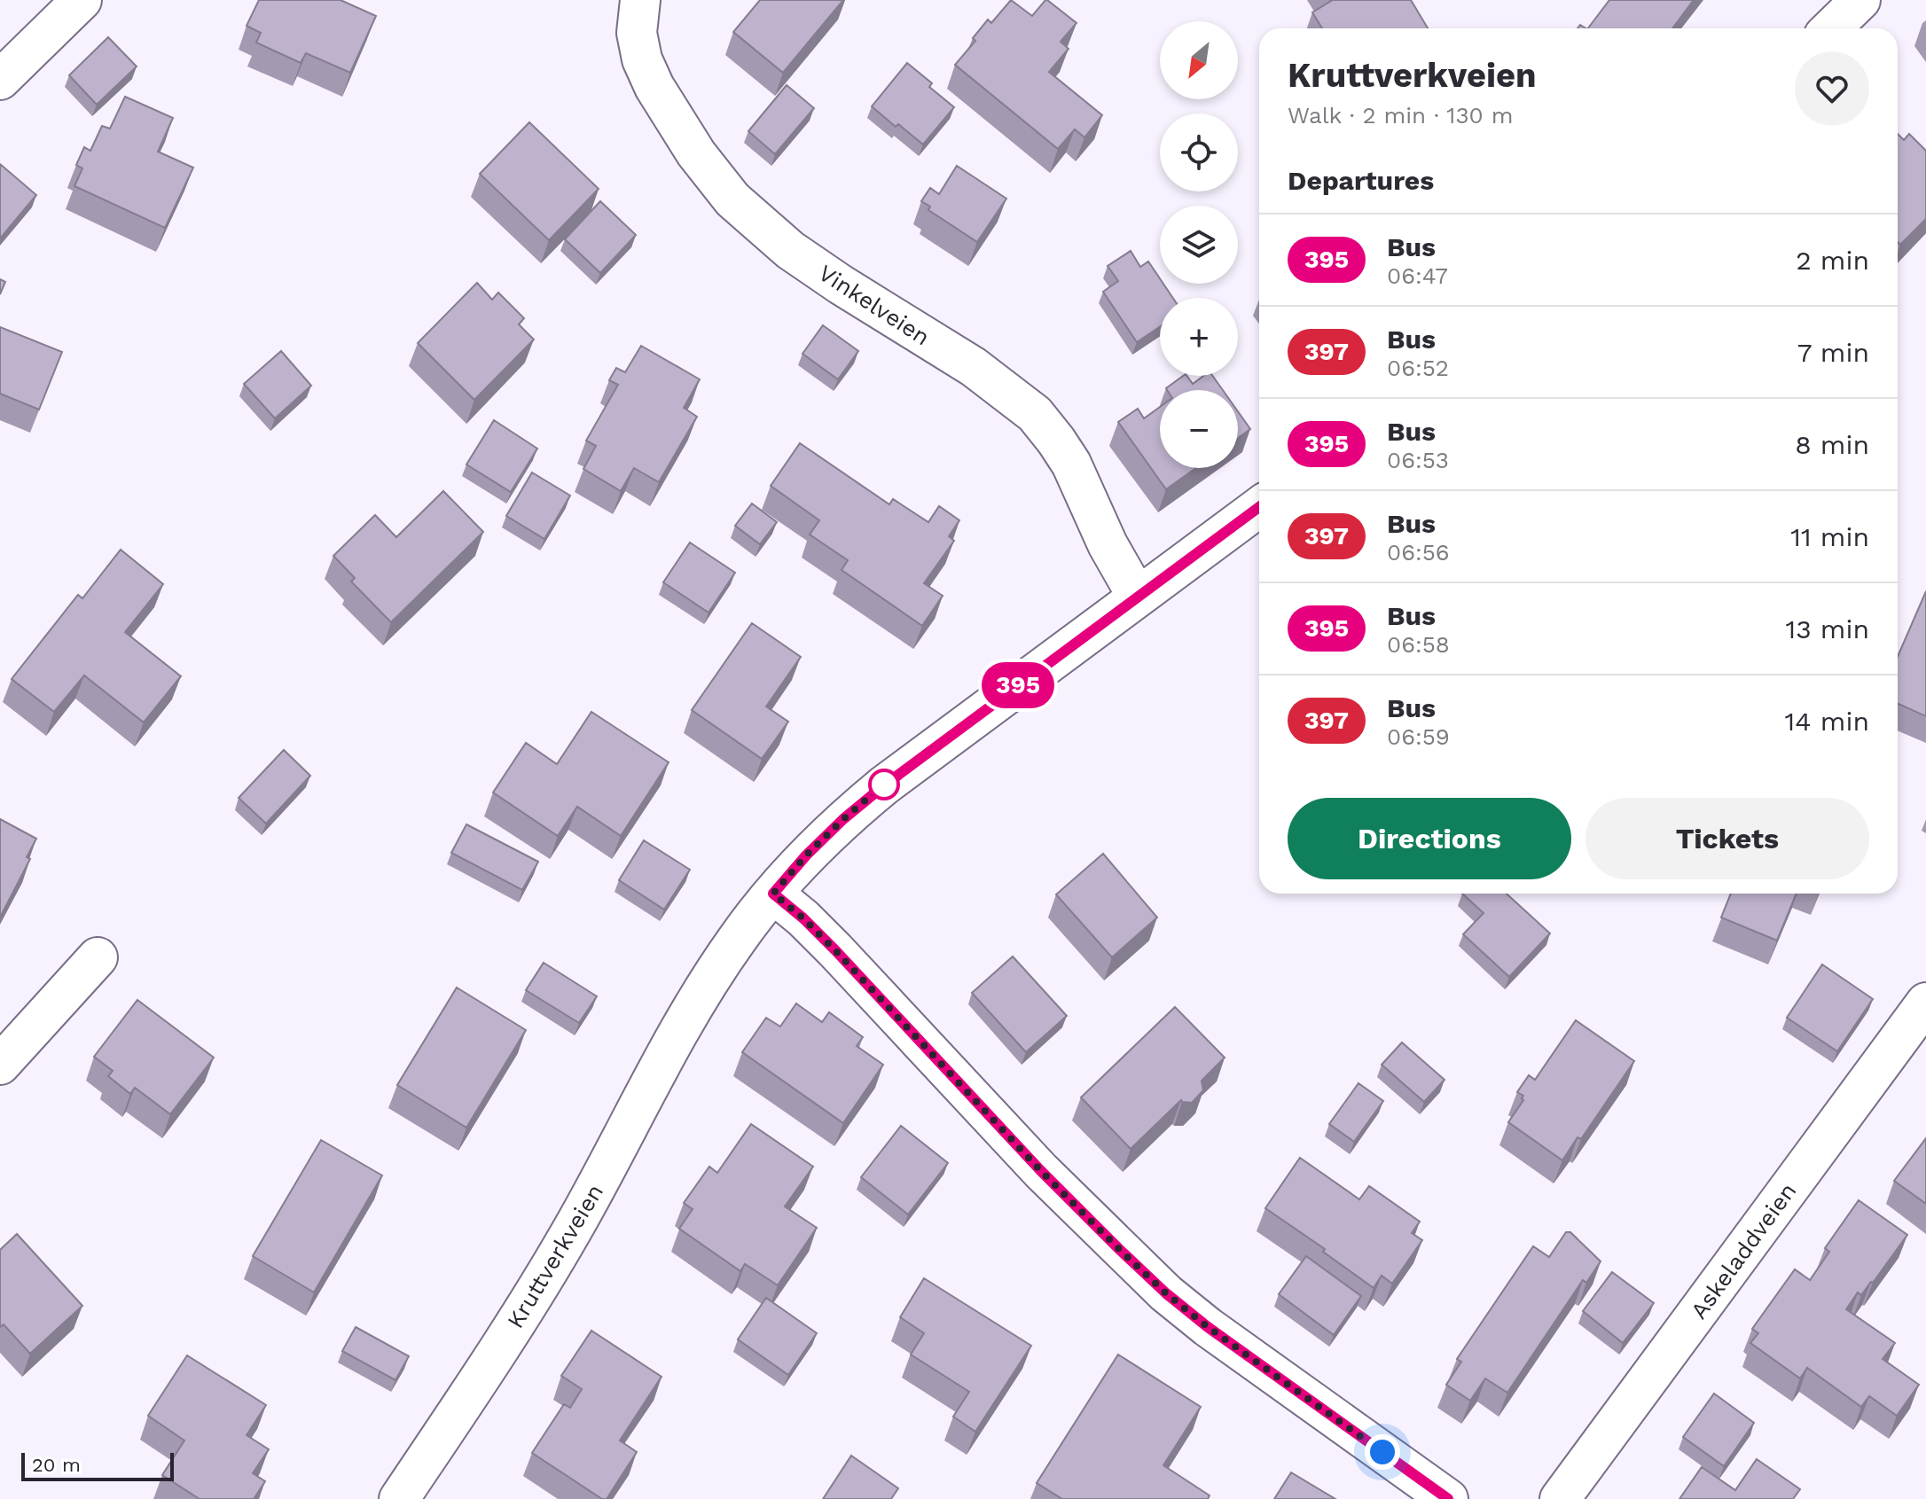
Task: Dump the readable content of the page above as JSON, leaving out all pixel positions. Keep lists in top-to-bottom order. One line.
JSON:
{"streets":{"street":["Vinkelveien","Askeladdveien","Kruttverkveien"]},"crossings":[["Vinkelveien","Kruttverkveien"]],"lines":["bus line 395"],"scale_bar":"20 m","north":"bottom left","page":{"on_map":"395","map_buttons":["+","−"],"heading":[["Kruttverkveien","Walk · 2 min · 130 m"],"Departures"],"list":[{"mark":"395","name":"Bus","note":"06:47","value":"2 min"},{"mark":"397","name":"Bus","note":"06:52","value":"7 min"},{"mark":"395","name":"Bus","note":"06:53","value":"8 min"},{"mark":"397","name":"Bus","note":"06:56","value":"11 min"},{"mark":"395","name":"Bus","note":"06:58","value":"13 min"},{"mark":"397","name":"Bus","note":"06:59","value":"14 min"}],"buttons":["Directions","Tickets"],"scale":"20 m"}}
